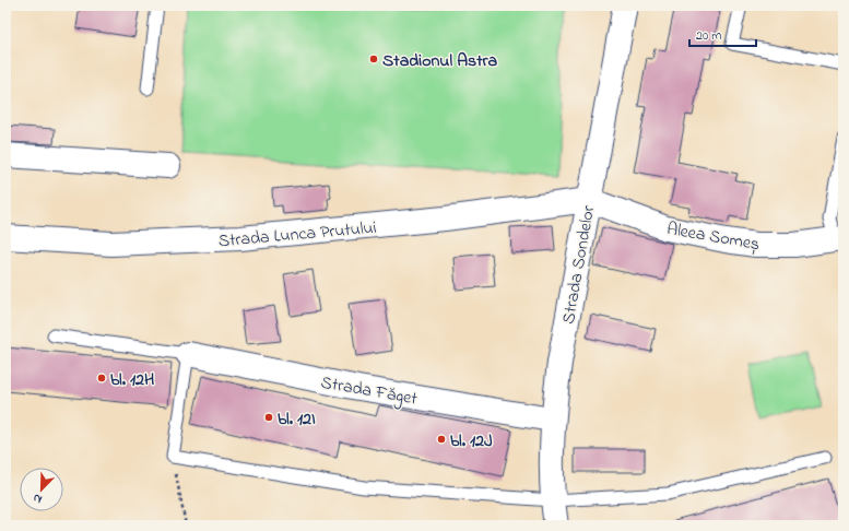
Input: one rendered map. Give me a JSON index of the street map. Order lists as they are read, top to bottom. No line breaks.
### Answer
{"streets":{"street":["Strada Lunca Prutului","Aleea Someș","Strada Sondelor","Strada Făget"]},"crossings":[["Strada Lunca Prutului","Aleea Someș"],["Strada Lunca Prutului","Strada Sondelor"],["Aleea Someș","Strada Sondelor"],["Strada Sondelor","Strada Făget"]],"places":["Stadionul Astra","bl. 12H","bl. 12I","bl. 12J"],"scale_bar":"20 m","north":"bottom left"}
